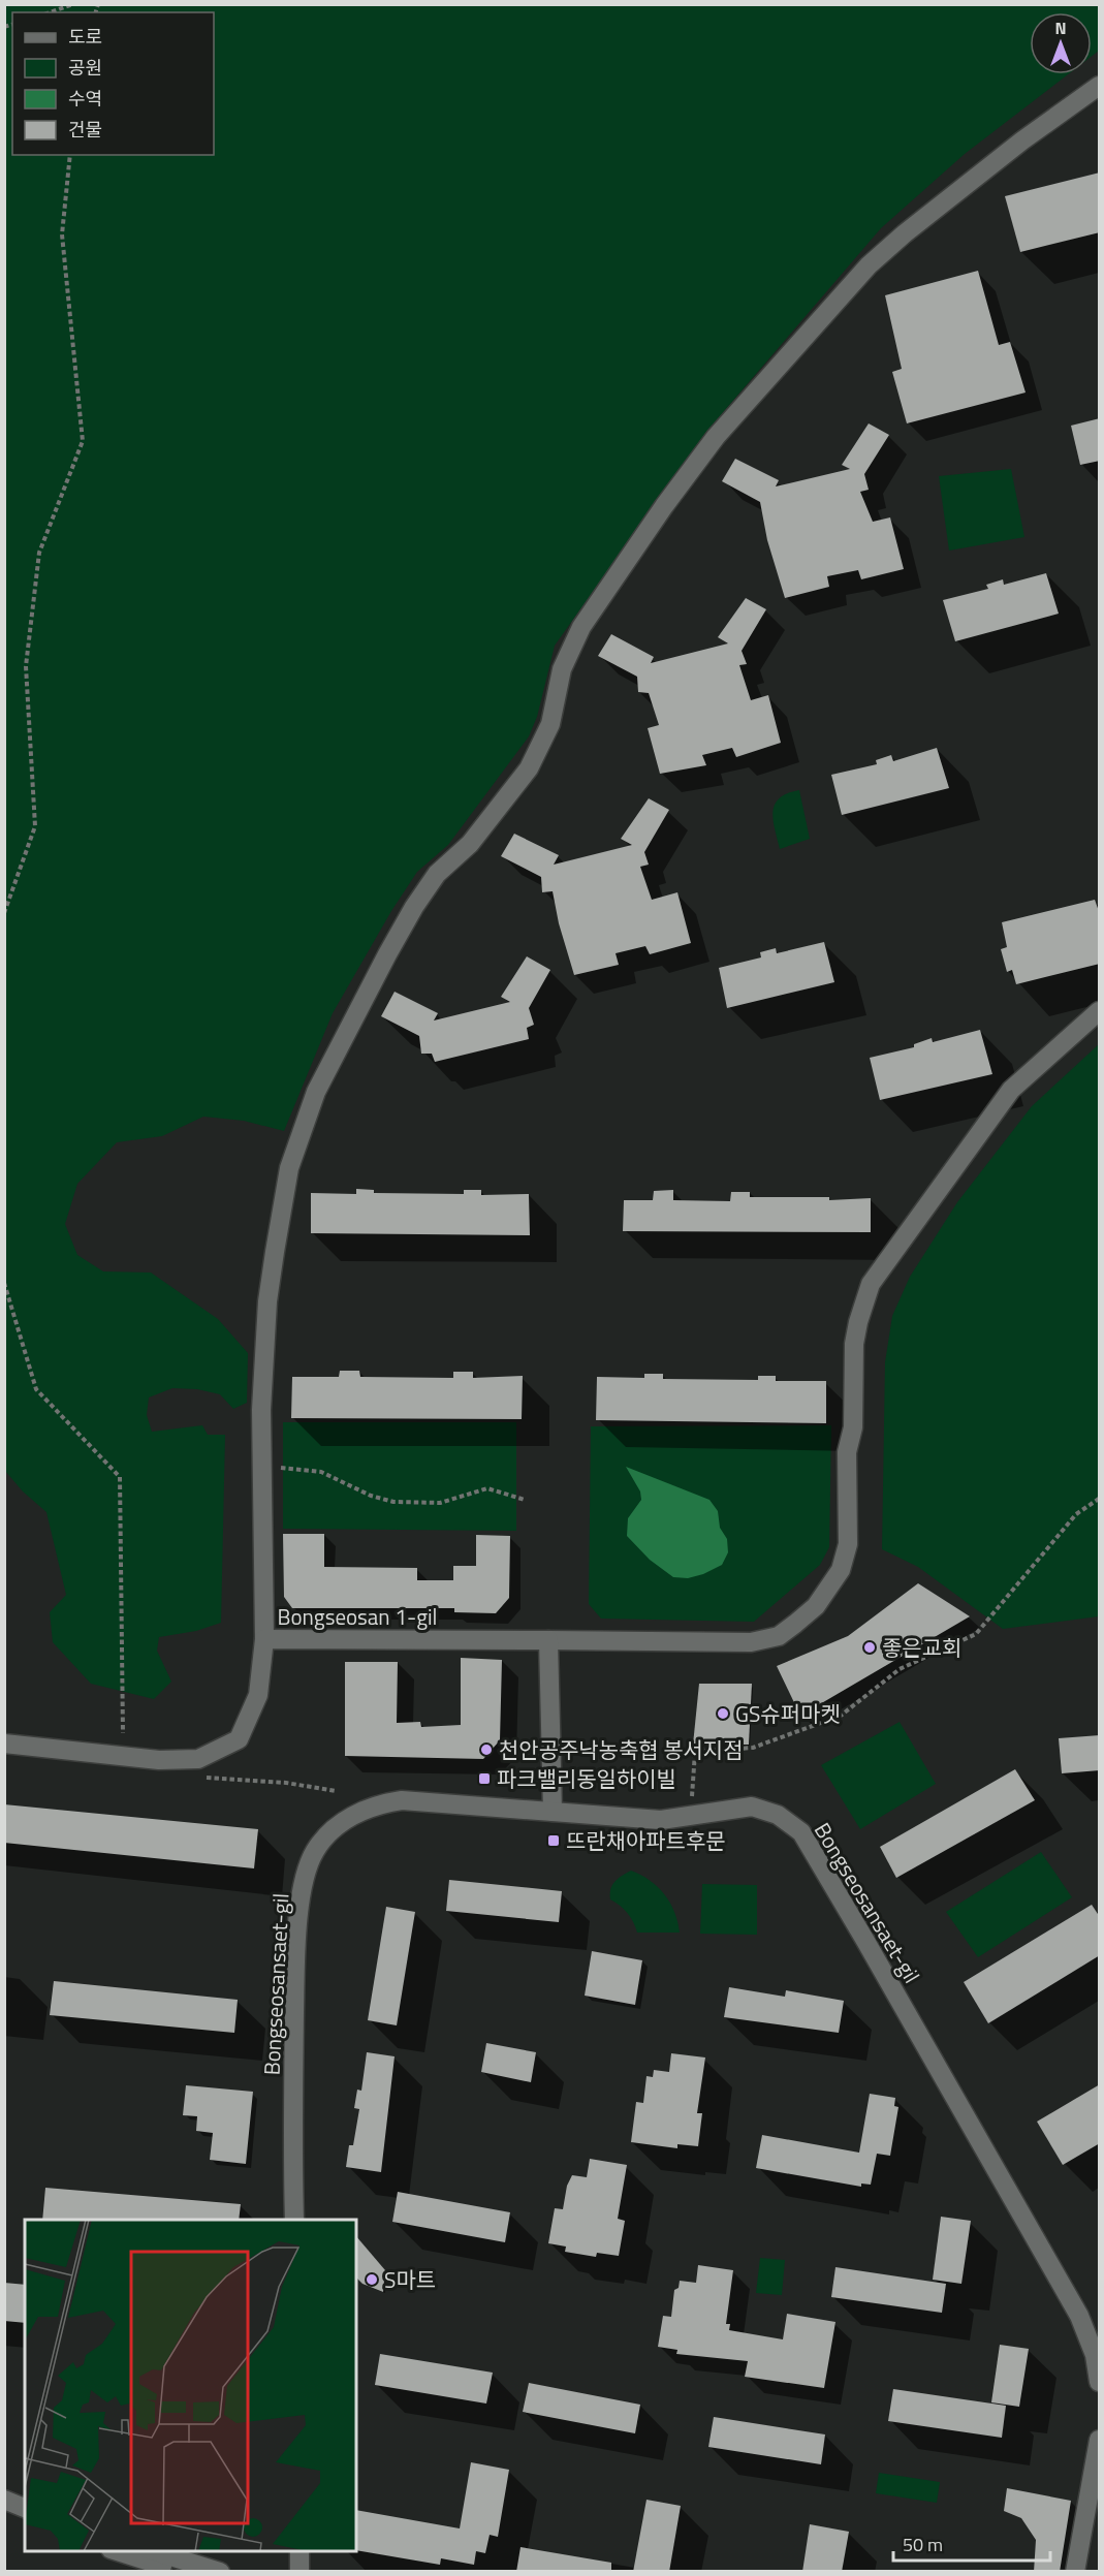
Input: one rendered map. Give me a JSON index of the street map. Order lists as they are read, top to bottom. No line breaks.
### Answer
{"streets":{"street":["Bongseosan 1-gil","Bongseosansaet-gil"]},"places":{"other":["좋은교회","GS슈퍼마켓","천안공주낙농축협 봉서지점","S마트"],"transit":["파크밸리동일하이빌","뜨란채아파트후문"]},"legend":["도로","공원","수역","건물"],"scale_bar":"50 m","north":"top"}
